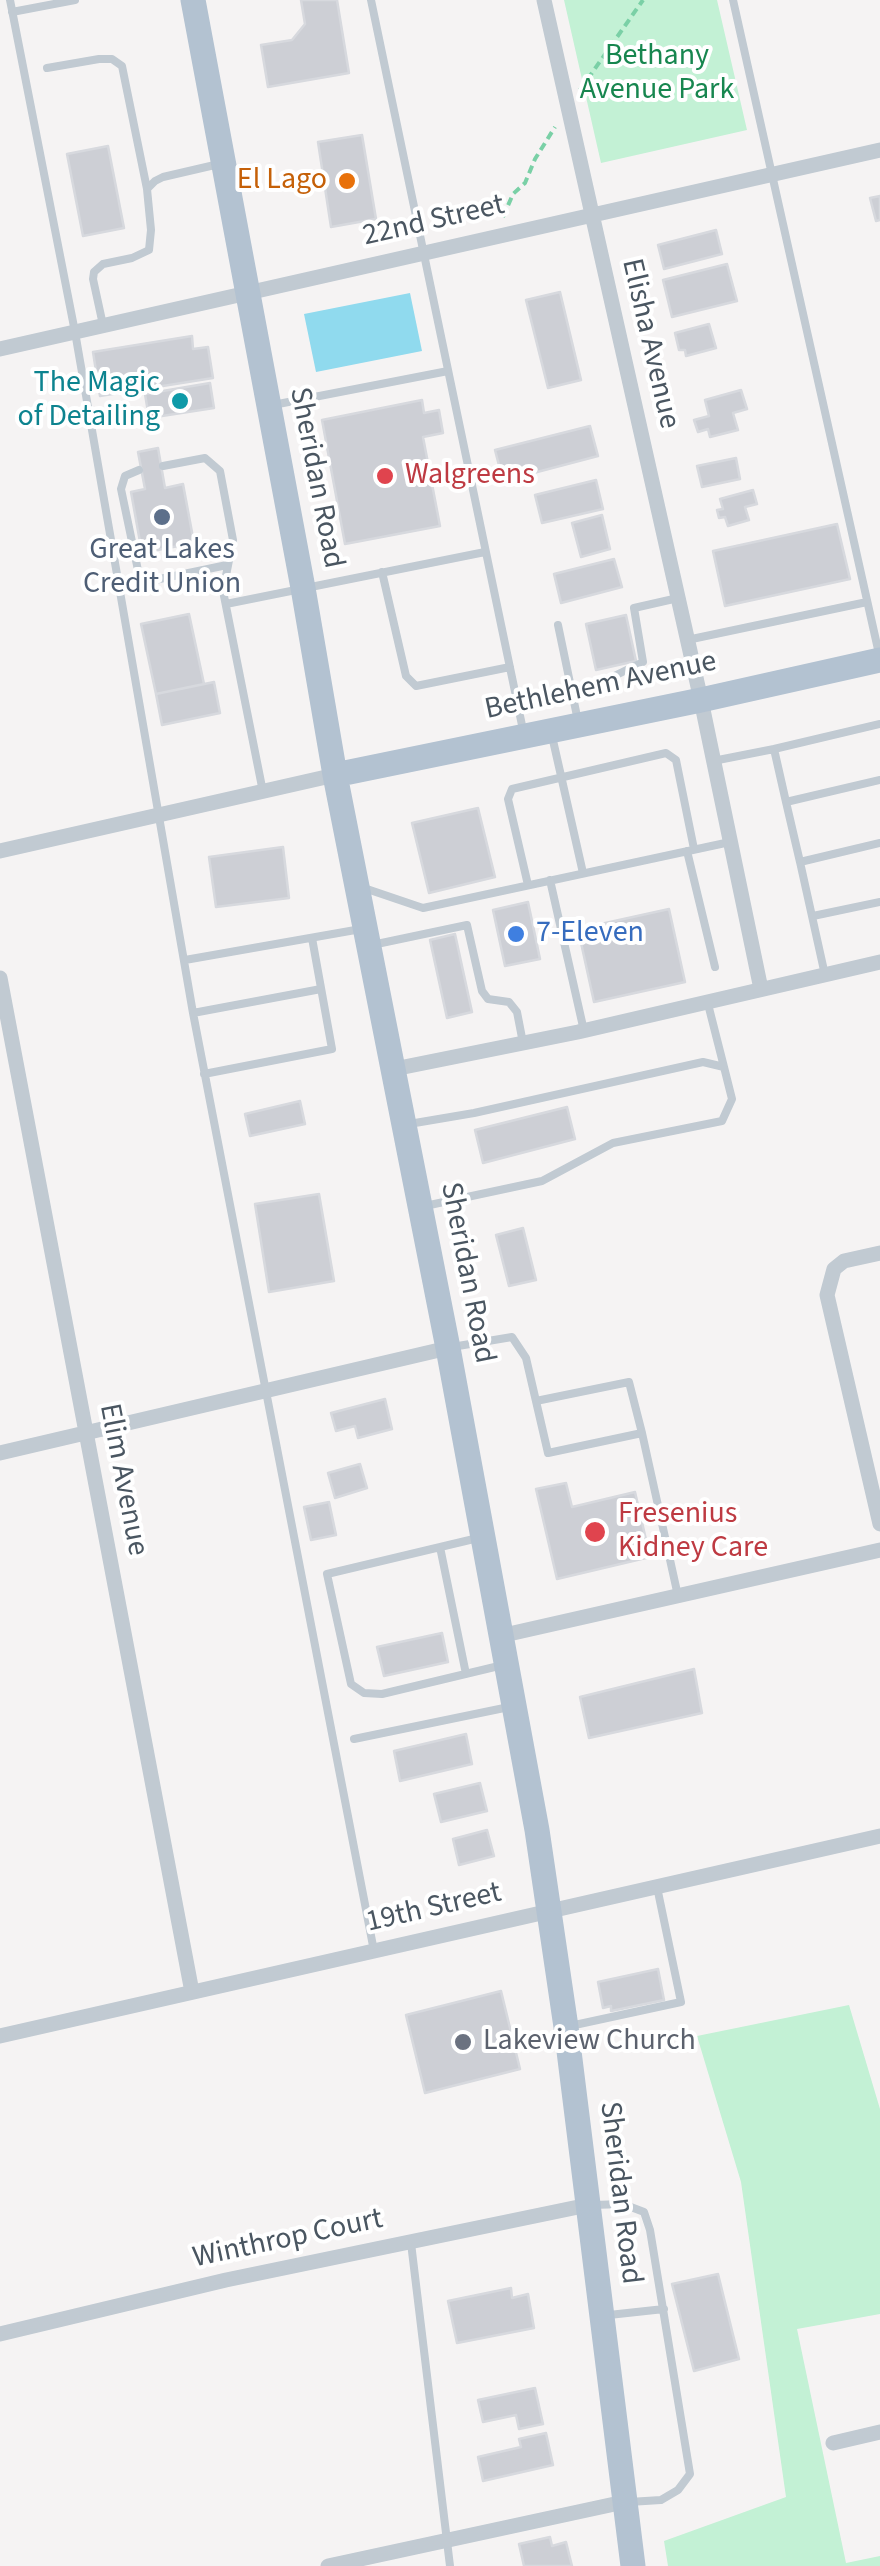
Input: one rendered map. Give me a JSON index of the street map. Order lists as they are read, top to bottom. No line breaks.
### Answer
{"streets":{"main road":["Sheridan Road","Bethlehem Avenue"],"street":["22nd Street","Elisha Avenue","Elim Avenue","19th Street","Winthrop Court"]},"crossings":[["22nd Street","Elisha Avenue"],["22nd Street","Sheridan Road"],["Elisha Avenue","Bethlehem Avenue"],["Sheridan Road","Bethlehem Avenue"],["Sheridan Road","19th Street"],["Sheridan Road","Winthrop Court"],["Elim Avenue","19th Street"]],"parks":["Bethany Avenue Park"],"places":["El Lago","The Magic of Detailing","Walgreens","Great Lakes Credit Union","7-Eleven","Fresenius Kidney Care","Lakeview Church"]}
